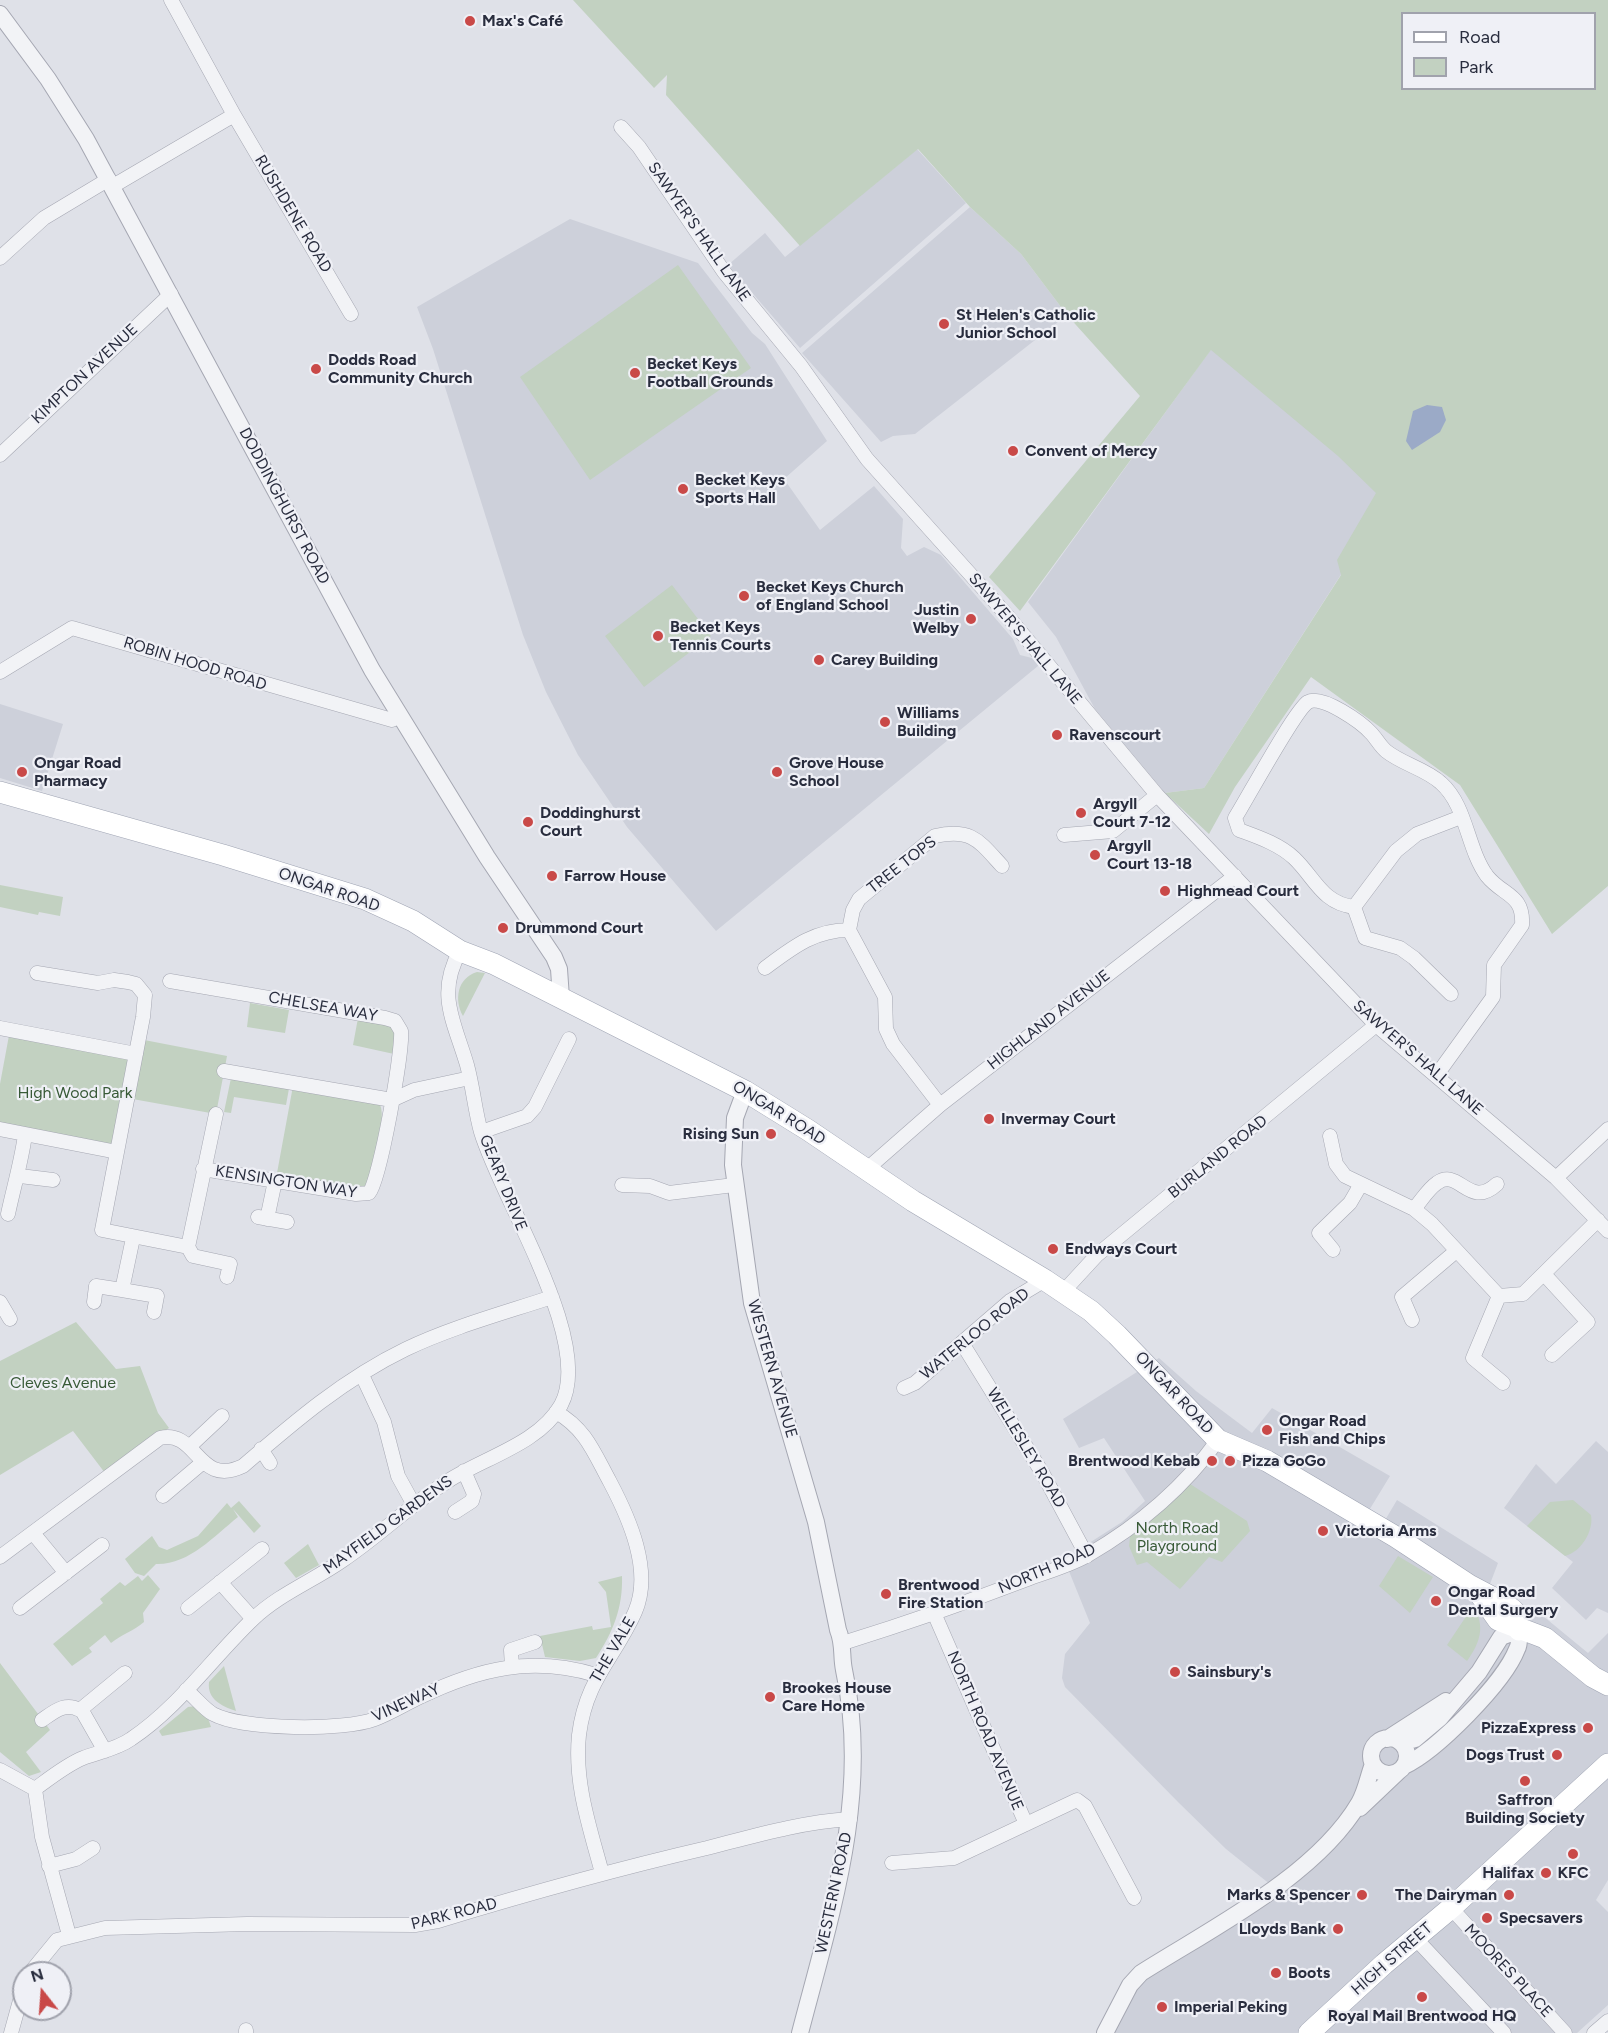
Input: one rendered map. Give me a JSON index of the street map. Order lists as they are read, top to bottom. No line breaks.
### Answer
{"streets":{"main road":["ONGAR ROAD","HIGH STREET"],"street":["RUSHDENE ROAD","SAWYER'S HALL LANE","KIMPTON AVENUE","DODDINGHURST ROAD","ROBIN HOOD ROAD","TREE TOPS","CHELSEA WAY","HIGHLAND AVENUE","BURLAND ROAD","KENSINGTON WAY","GEARY DRIVE","WATERLOO ROAD","WESTERN AVENUE","WELLESLEY ROAD","MAYFIELD GARDENS","NORTH ROAD","THE VALE","VINEWAY","NORTH ROAD AVENUE","WESTERN ROAD","PARK ROAD","MOORES PLACE"]},"crossings":[["SAWYER'S HALL LANE","HIGHLAND AVENUE"],["SAWYER'S HALL LANE","BURLAND ROAD"],["KIMPTON AVENUE","DODDINGHURST ROAD"],["DODDINGHURST ROAD","ROBIN HOOD ROAD"],["DODDINGHURST ROAD","ONGAR ROAD"],["ONGAR ROAD","HIGHLAND AVENUE"],["ONGAR ROAD","BURLAND ROAD"],["ONGAR ROAD","GEARY DRIVE"],["ONGAR ROAD","WATERLOO ROAD"],["ONGAR ROAD","WESTERN AVENUE"],["ONGAR ROAD","NORTH ROAD"],["CHELSEA WAY","KENSINGTON WAY"],["GEARY DRIVE","MAYFIELD GARDENS"],["GEARY DRIVE","THE VALE"],["WATERLOO ROAD","WELLESLEY ROAD"],["WESTERN AVENUE","NORTH ROAD"],["WESTERN AVENUE","WESTERN ROAD"],["WELLESLEY ROAD","NORTH ROAD"],["MAYFIELD GARDENS","THE VALE"],["MAYFIELD GARDENS","VINEWAY"],["NORTH ROAD","NORTH ROAD AVENUE"],["NORTH ROAD","WESTERN ROAD"],["THE VALE","VINEWAY"],["THE VALE","PARK ROAD"],["WESTERN ROAD","PARK ROAD"],["HIGH STREET","MOORES PLACE"]],"parks":["High Wood Park","Cleves Avenue","North Road Playground"],"places":["Max's Café","St Helen's Catholic Junior School","Dodds Road Community Church","Becket Keys Football Grounds","Convent of Mercy","Becket Keys Sports Hall","Becket Keys Church of England School","Justin Welby","Becket Keys Tennis Courts","Carey Building","Williams Building","Ravenscourt","Ongar Road Pharmacy","Grove House School","Argyll Court 7-12","Doddinghurst Court","Argyll Court 13-18","Farrow House","Highmead Court","Drummond Court","Invermay Court","Rising Sun","Endways Court","Ongar Road Fish and Chips","Brentwood Kebab","Pizza GoGo","Victoria Arms","Brentwood Fire Station","Ongar Road Dental Surgery","Sainsbury's","Brookes House Care Home","PizzaExpress","Dogs Trust","Saffron Building Society","KFC","Halifax","Marks & Spencer","The Dairyman","Specsavers","Lloyds Bank","Boots","Royal Mail Brentwood HQ","Imperial Peking"],"legend":["Road","Park"],"north":"top"}
